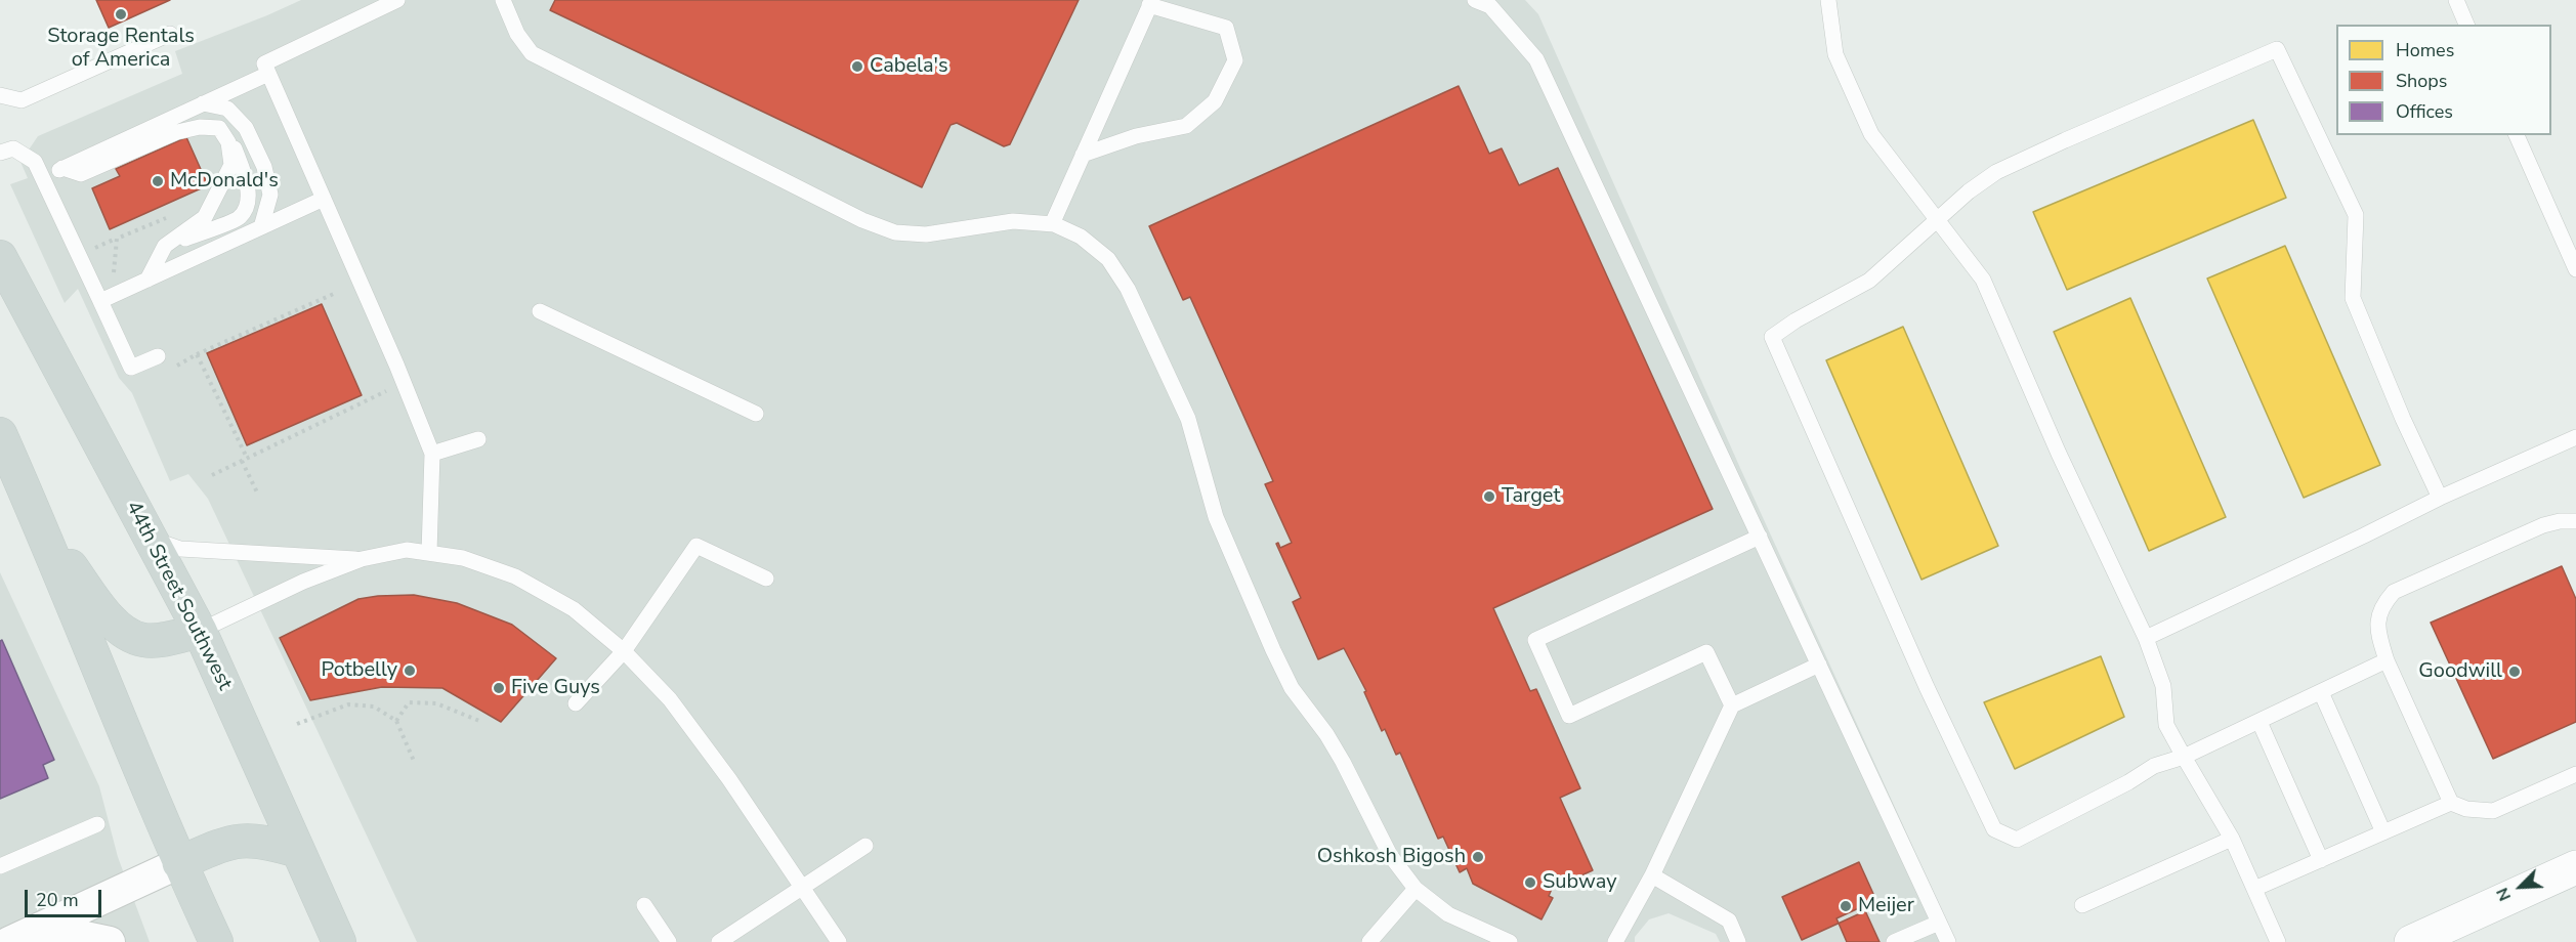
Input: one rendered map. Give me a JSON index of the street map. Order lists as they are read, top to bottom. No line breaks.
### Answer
{"streets":{"main road":["44th Street Southwest"]},"places":["Storage Rentals of America","Cabela's","McDonald's","Target","Potbelly","Goodwill","Five Guys","Oshkosh Bigosh","Subway","Meijer"],"legend":["Homes","Shops","Offices"],"scale_bar":"20 m","north":"bottom left"}
